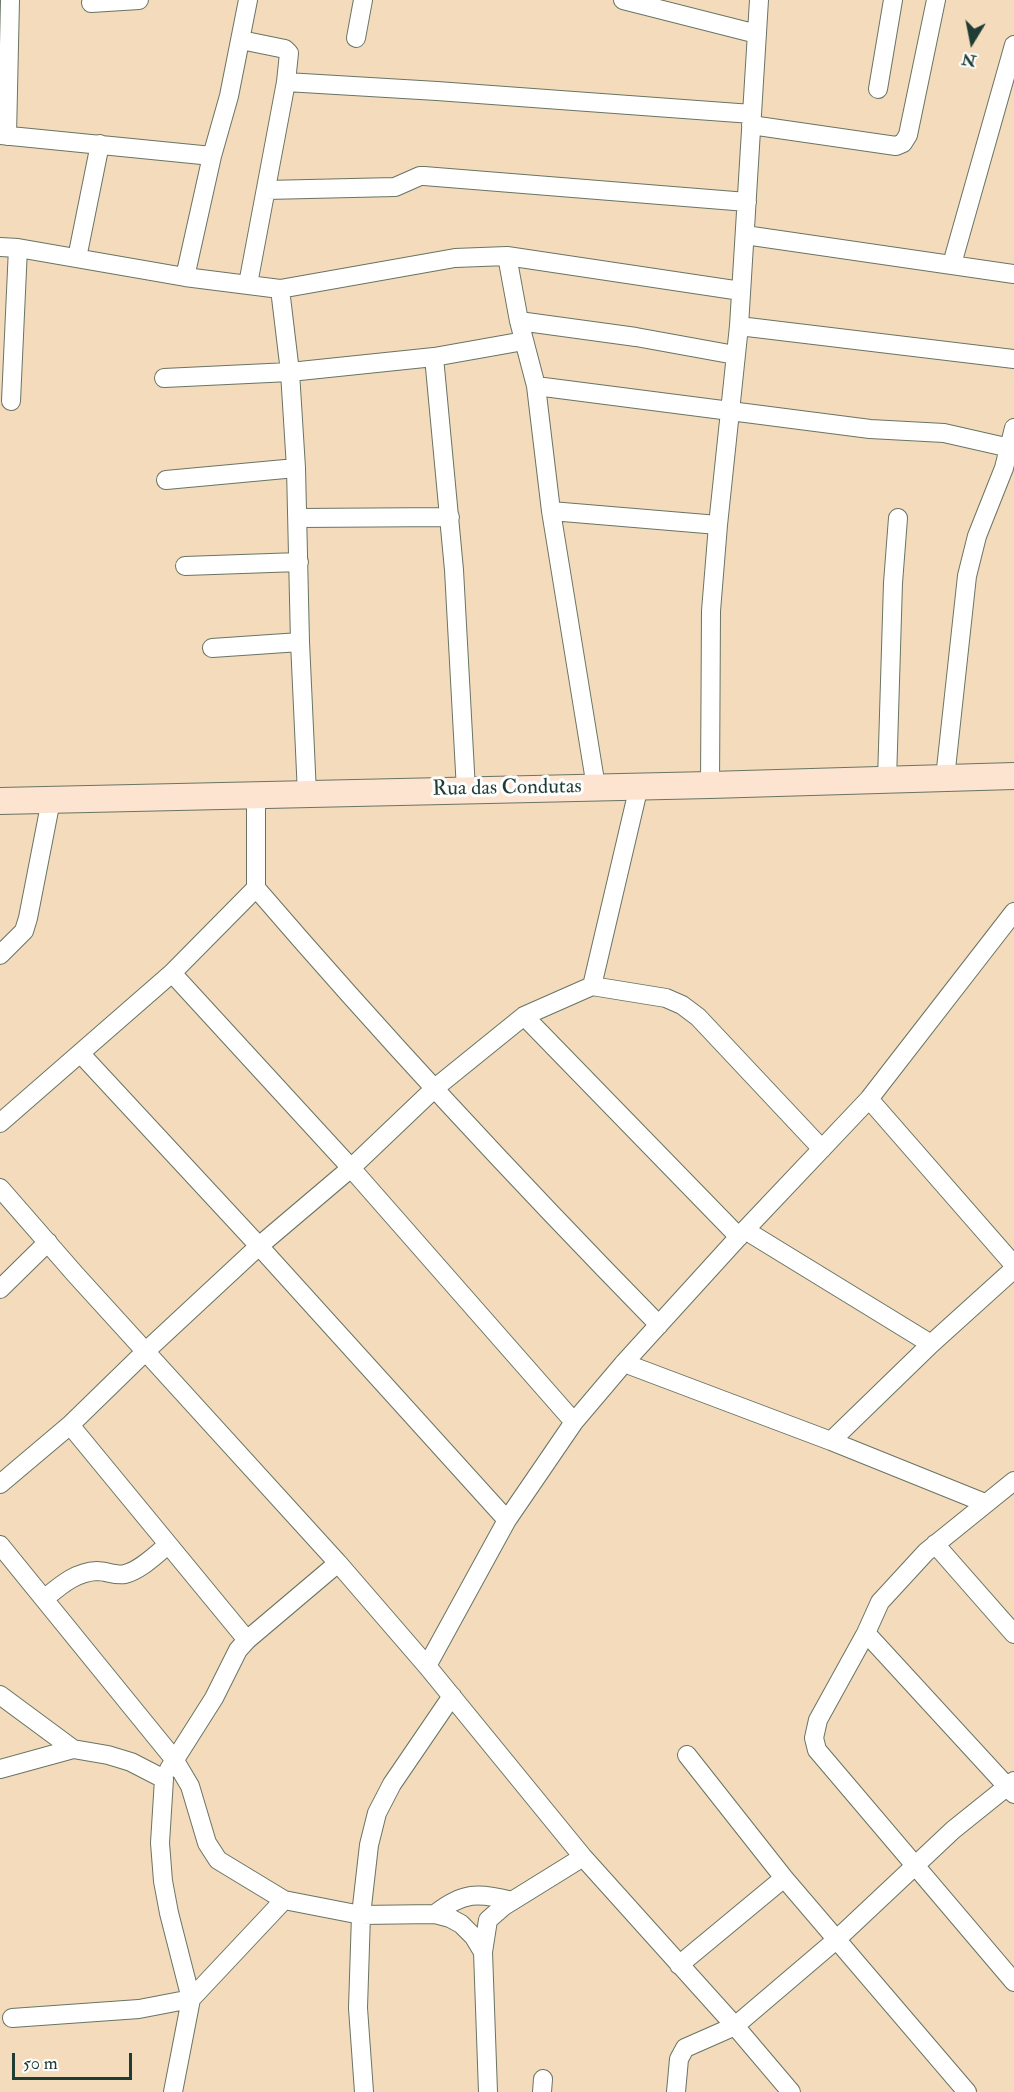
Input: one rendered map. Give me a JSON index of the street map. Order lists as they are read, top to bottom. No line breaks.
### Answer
{"streets":{"street":["Rua das Condutas"]},"scale_bar":"50 m","north":"bottom"}
